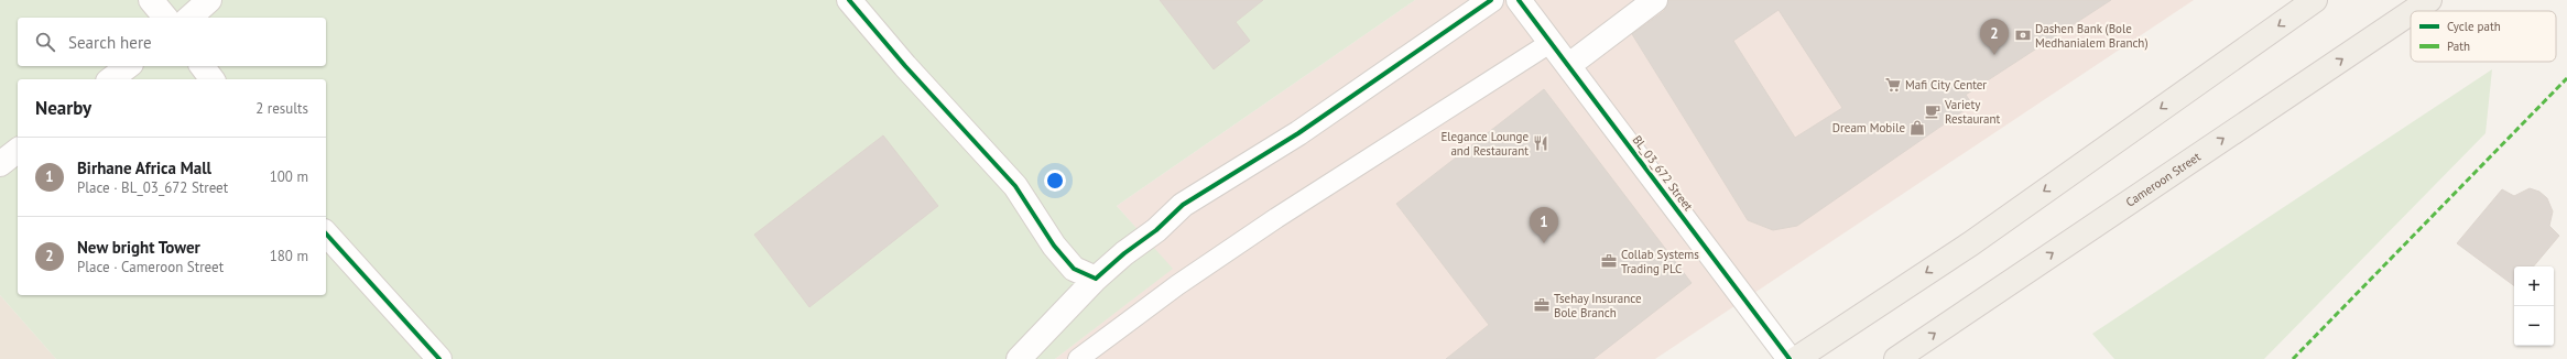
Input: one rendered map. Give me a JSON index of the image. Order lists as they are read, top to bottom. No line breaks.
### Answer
{"streets":{"main road":["Cameroon Street"],"street":["BL_03_672 Street"]},"places":{"bank":["Dashen Bank (Bole Medhanialem Branch)"],"supermarket":["Mafi City Center"],"cafe":["Variety Restaurant"],"shop":["Dream Mobile"],"restaurant":["Elegance Lounge and Restaurant"],"office":["Collab Systems Trading PLC","Tsehay Insurance Bole Branch"]},"legend":["Cycle path","Path"],"page":{"search":"Search here","pins":["2","1"],"heading":["Nearby","2 results"],"list":[{"mark":"1","name":"Birhane Africa Mall","note":"Place · BL_03_672 Street","value":"100 m"},{"mark":"2","name":"New bright Tower","note":"Place · Cameroon Street","value":"180 m"}],"map_buttons":["+","−"]}}
